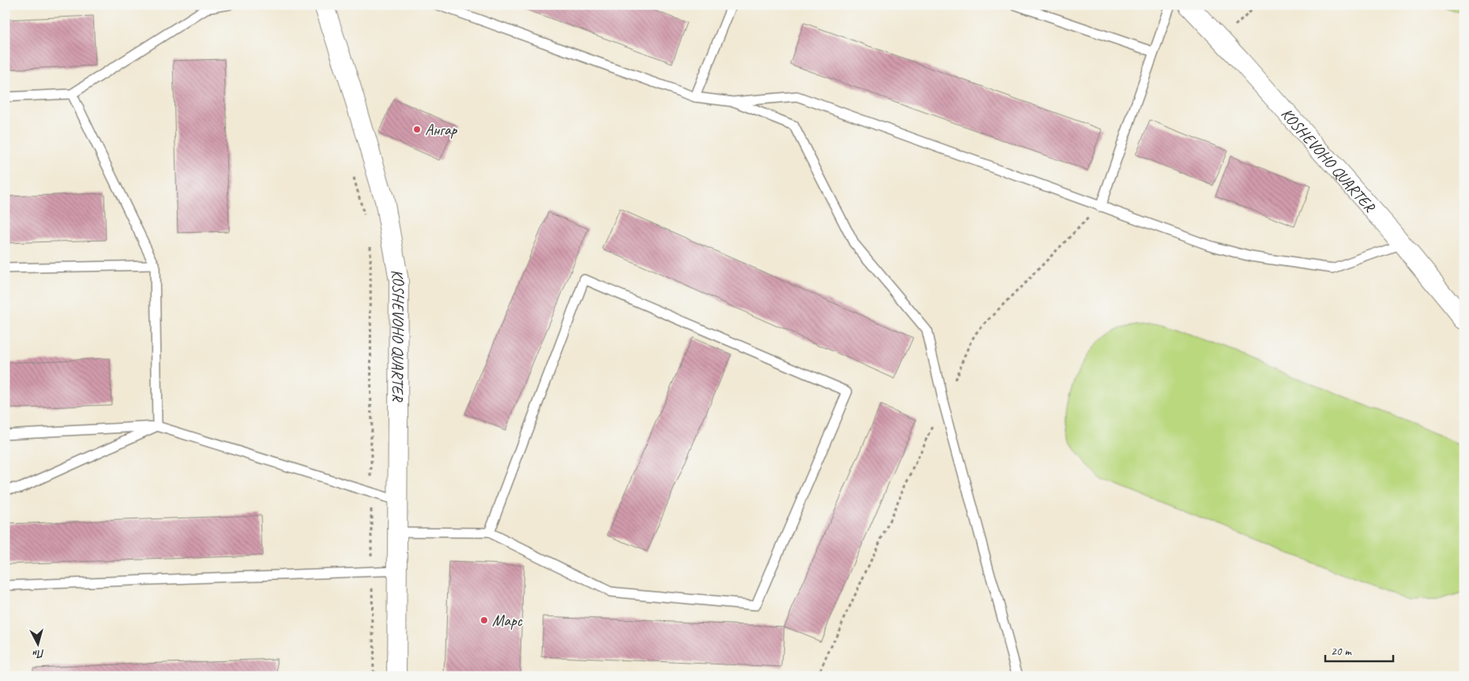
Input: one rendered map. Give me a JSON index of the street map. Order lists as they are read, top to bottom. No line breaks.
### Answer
{"streets":{"street":["KOSHEVOHO QUARTER"]},"places":["Ангар","Марс"],"scale_bar":"20 m","north":"bottom"}
